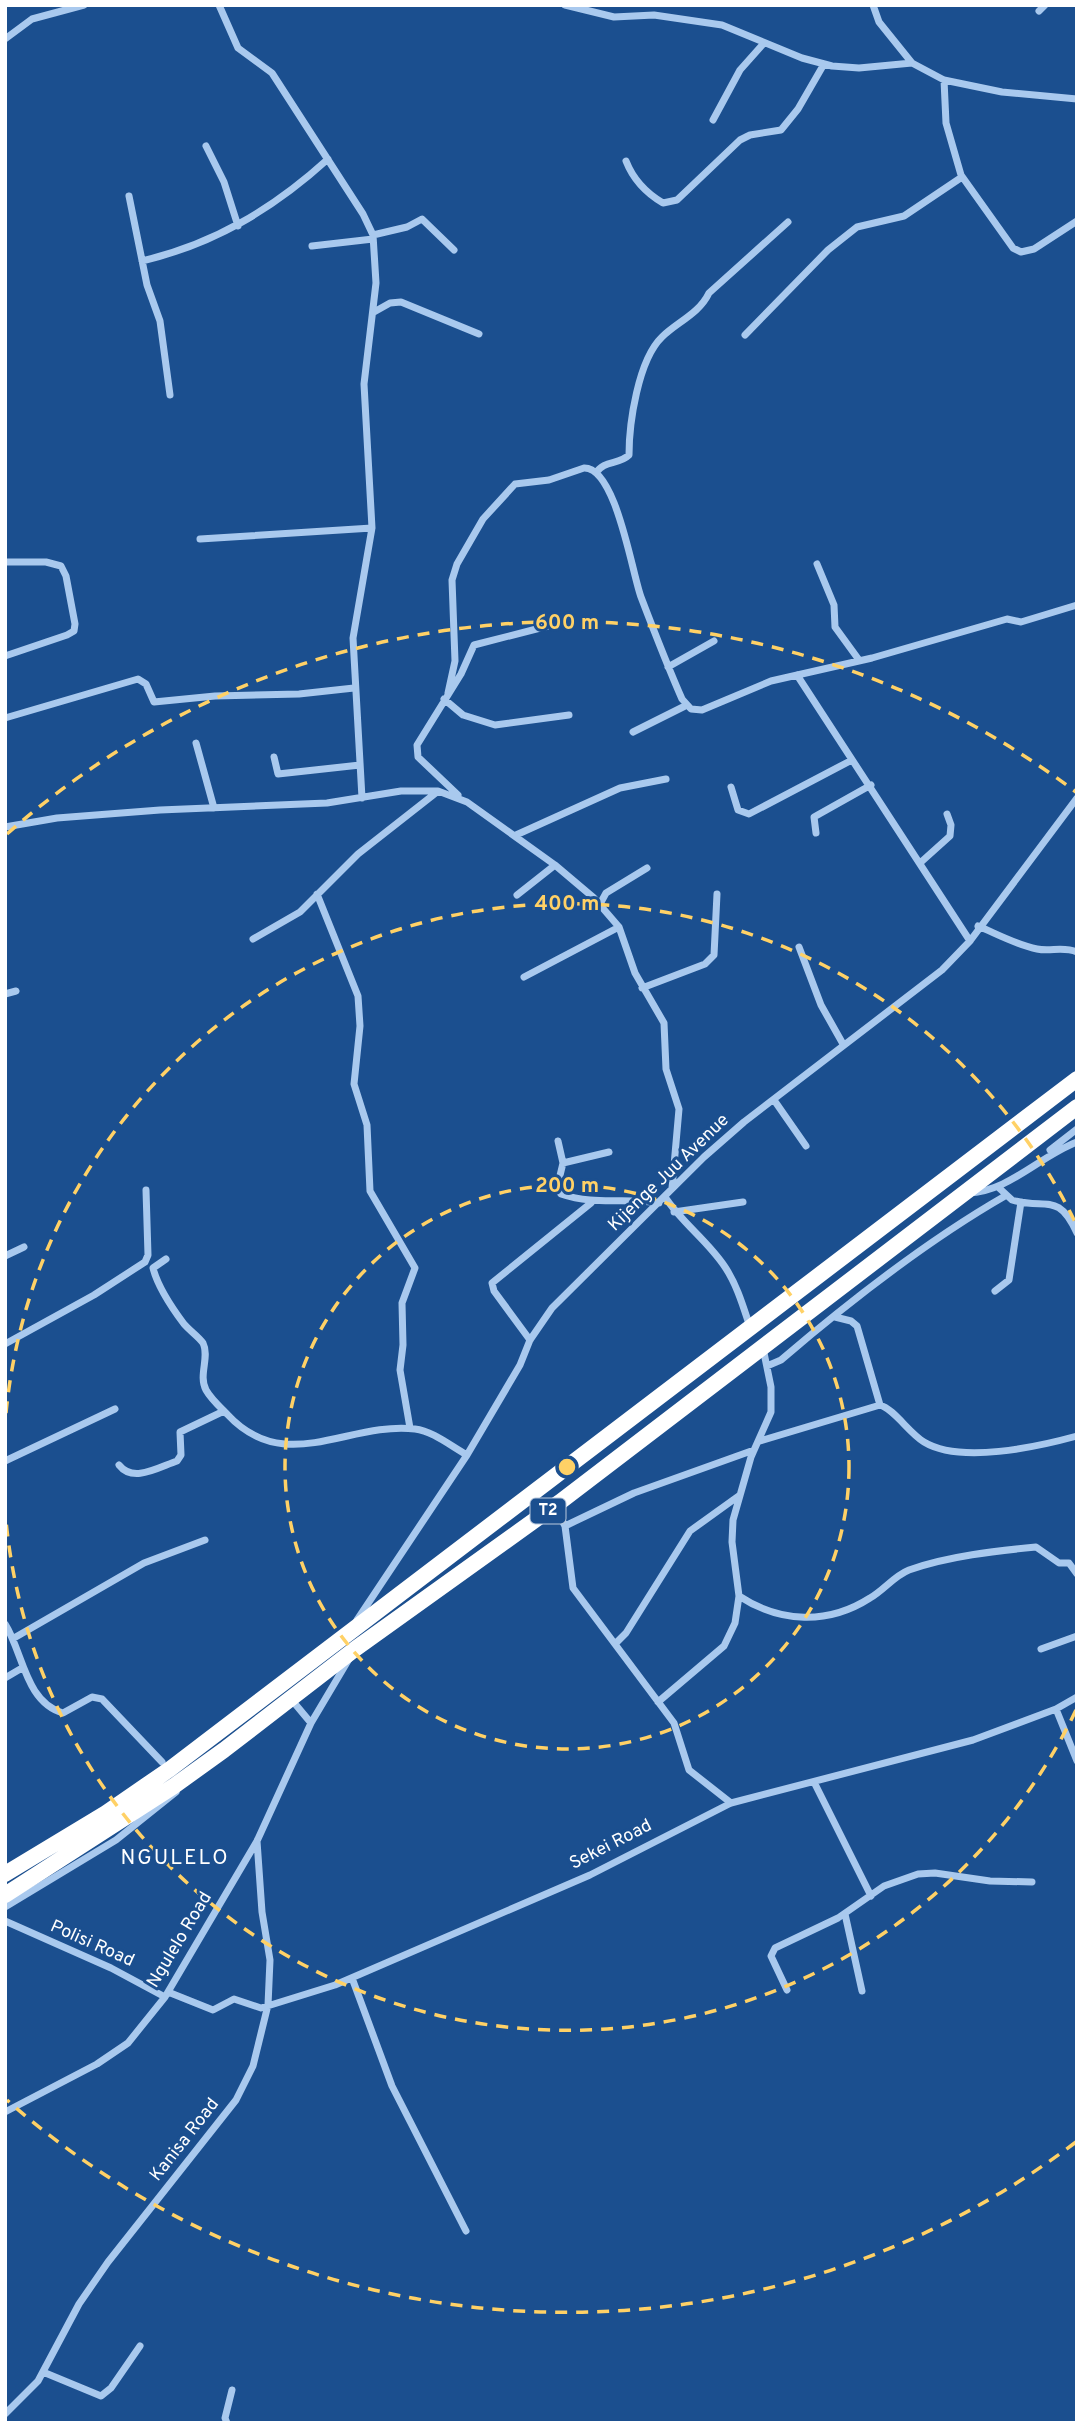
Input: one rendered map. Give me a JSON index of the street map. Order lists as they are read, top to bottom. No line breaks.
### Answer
{"streets":{"highway":["T2"],"street":["Kijenge Juu Avenue","Sekei Road","Ngulelo Road","Polisi Road","Kanisa Road"]},"crossings":[["Kijenge Juu Avenue","T2"],["T2","Ngulelo Road"],["Sekei Road","Ngulelo Road"],["Sekei Road","Polisi Road"],["Sekei Road","Kanisa Road"],["Ngulelo Road","Polisi Road"],["Ngulelo Road","Kanisa Road"]],"districts":["NGULELO"],"rings":["600 m","400 m","200 m"]}
